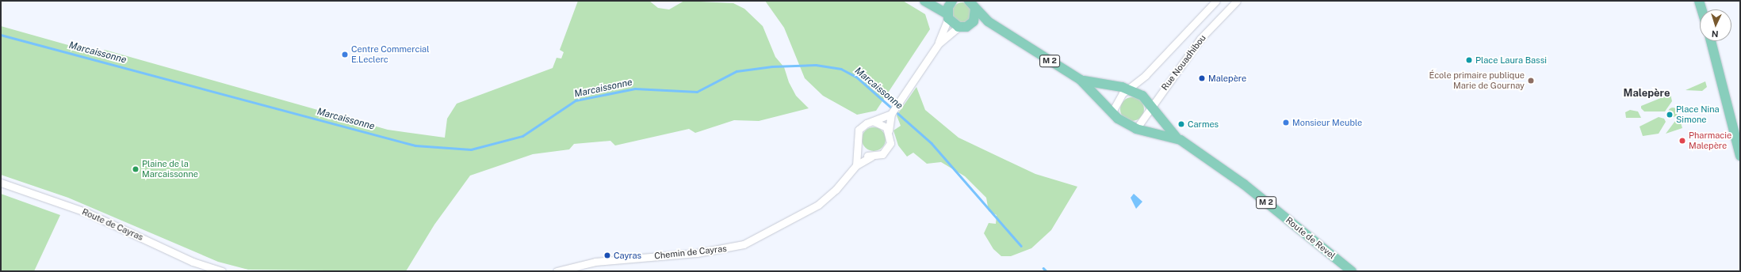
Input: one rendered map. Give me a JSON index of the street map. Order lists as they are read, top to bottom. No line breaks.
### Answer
{"streets":{"main road":["M 2","Route de Revel"],"street":["Rue Nouadhibou","Route de Cayras","Chemin de Cayras"]},"crossings":[["Rue Nouadhibou","Route de Revel"],["Route de Revel","Chemin de Cayras"]],"districts":["Malepère"],"water":["Marcaissonne"],"places":["Centre Commercial E.Leclerc","Place Laura Bassi","Malepère","École primaire publique Marie de Gournay","Place Nina Simone","Monsieur Meuble","Carmes","Pharmacie Malepère","Plaine de la Marcaissonne","Cayras"],"north":"bottom"}
